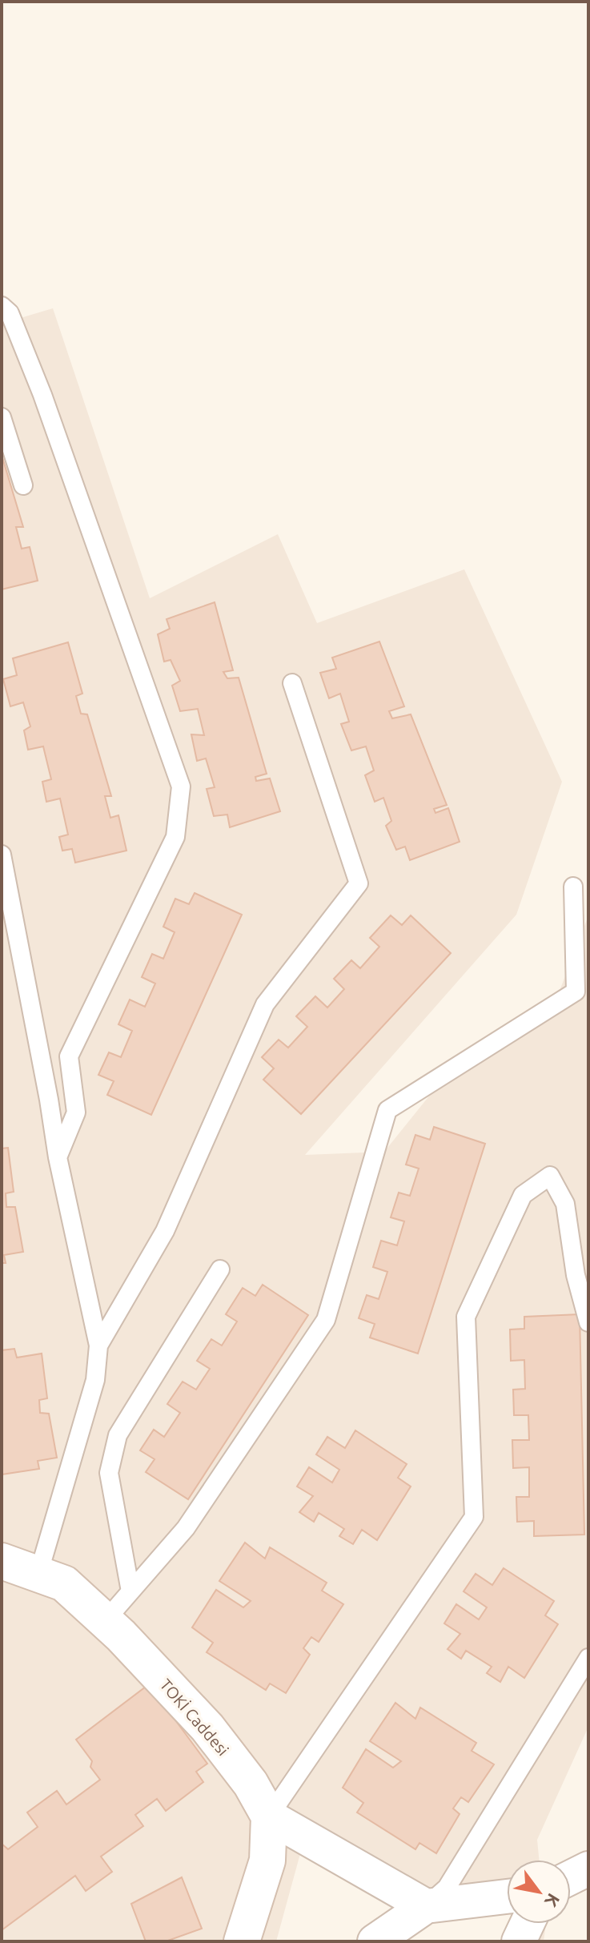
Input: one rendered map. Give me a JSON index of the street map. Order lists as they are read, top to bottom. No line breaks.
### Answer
{"streets":{"street":["TOKİ Caddesi"]},"north":"bottom right"}
